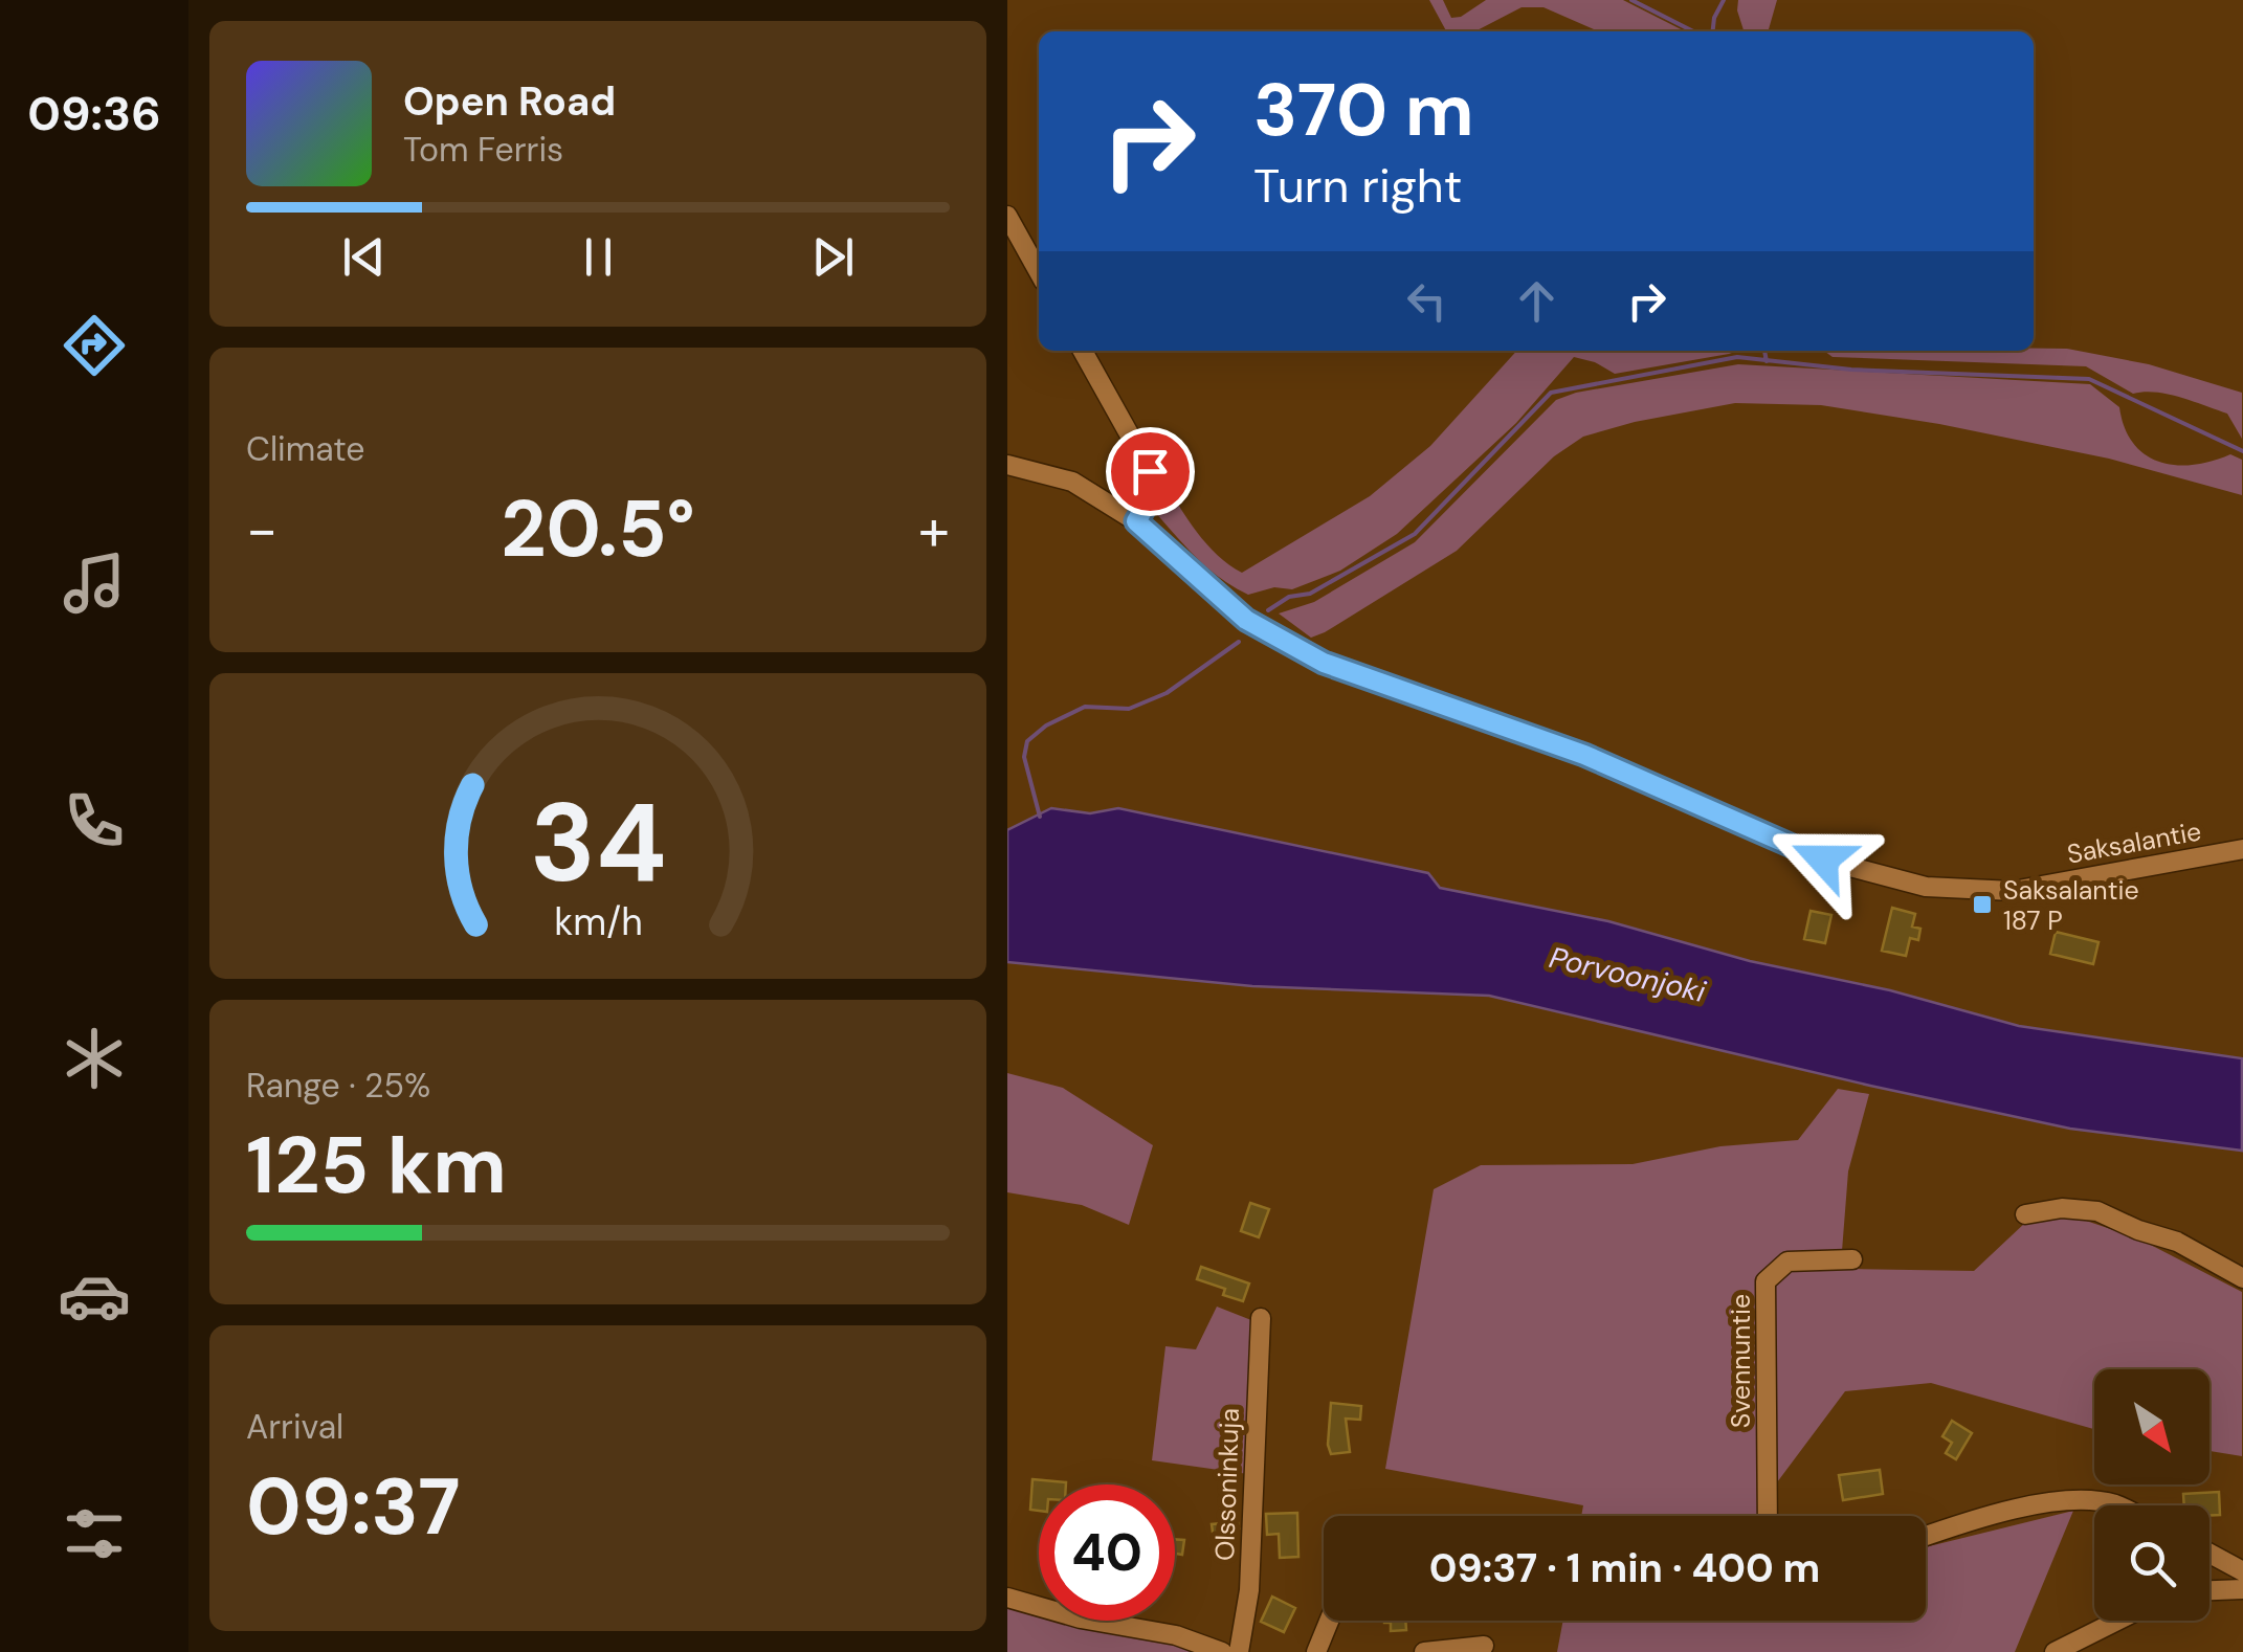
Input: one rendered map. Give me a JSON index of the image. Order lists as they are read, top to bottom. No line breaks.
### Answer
{"streets":{"street":["Saksalantie","Svennuntie","Olssoninkuja"]},"water":["Porvoonjoki"],"places":{"transit":["Saksalantie 187 P"]},"north":"bottom right","page":{"tabs":"09:36","turn":["370 m","Turn right"],"song":["Open Road","Tom Ferris"],"tile":["Climate",["Range · 25%","125 km"],["Arrival","09:37"]],"heat":["−","20.5°","+"],"limit":"40","trip":"09:37 · 1 min · 400 m","gauge":["34","km/h"]}}
